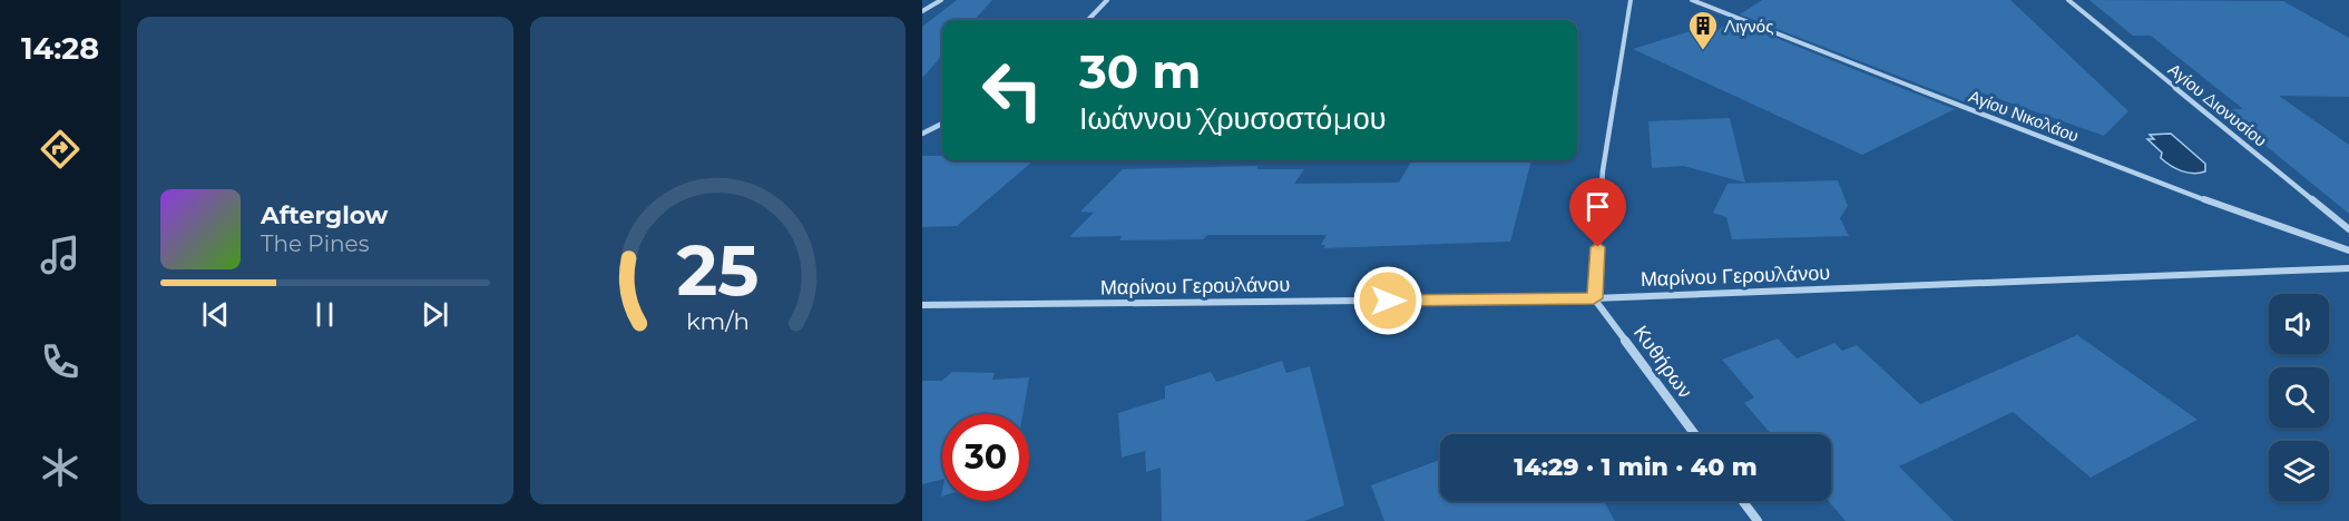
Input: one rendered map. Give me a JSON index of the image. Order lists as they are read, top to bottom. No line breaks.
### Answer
{"streets":{"street":["Αγίου Διονυσίου","Αγίου Νικολάου","Μαρίνου Γερουλάνου","Κυθήρων"]},"crossings":[["Μαρίνου Γερουλάνου","Κυθήρων"]],"places":{"building":["Λιγνός"]},"page":{"tabs":"14:28","turn":["30 m","Ιωάννου Χρυσοστόμου"],"song":["Afterglow","The Pines"],"limit":"30","trip":"14:29 · 1 min · 40 m","gauge":["25","km/h"]}}
